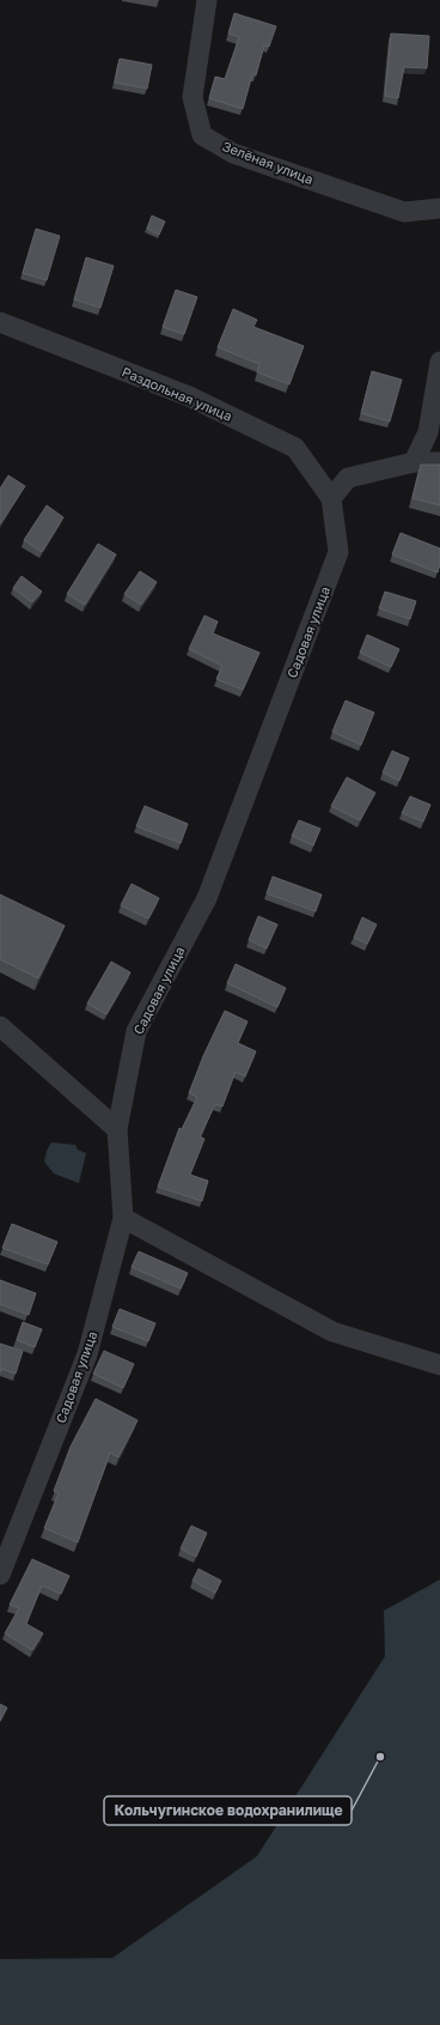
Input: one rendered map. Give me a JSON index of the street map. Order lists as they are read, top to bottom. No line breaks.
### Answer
{"streets":{"street":["Зелёная улица","Раздольная улица","Садовая улица"]},"crossings":[["Раздольная улица","Садовая улица"]],"places":["Кольчугинское водохранилище"]}
